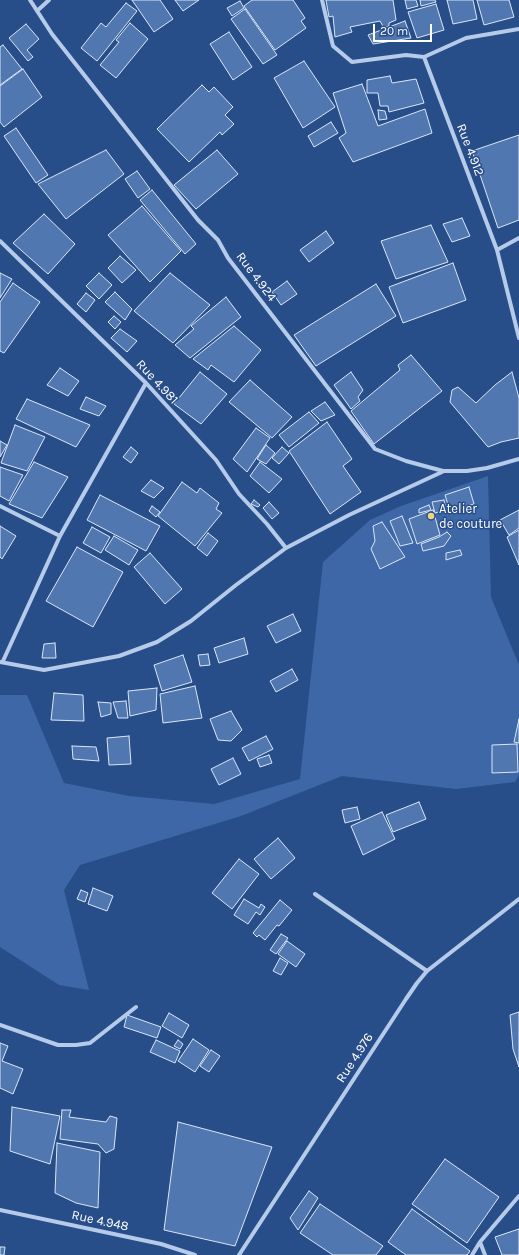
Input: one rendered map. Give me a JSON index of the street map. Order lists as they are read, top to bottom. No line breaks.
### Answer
{"streets":{"street":["Rue 4.912","Rue 4.924","Rue 4.981","Rue 4.976","Rue 4.948"]},"places":["Atelier de couture"],"scale_bar":"20 m"}
